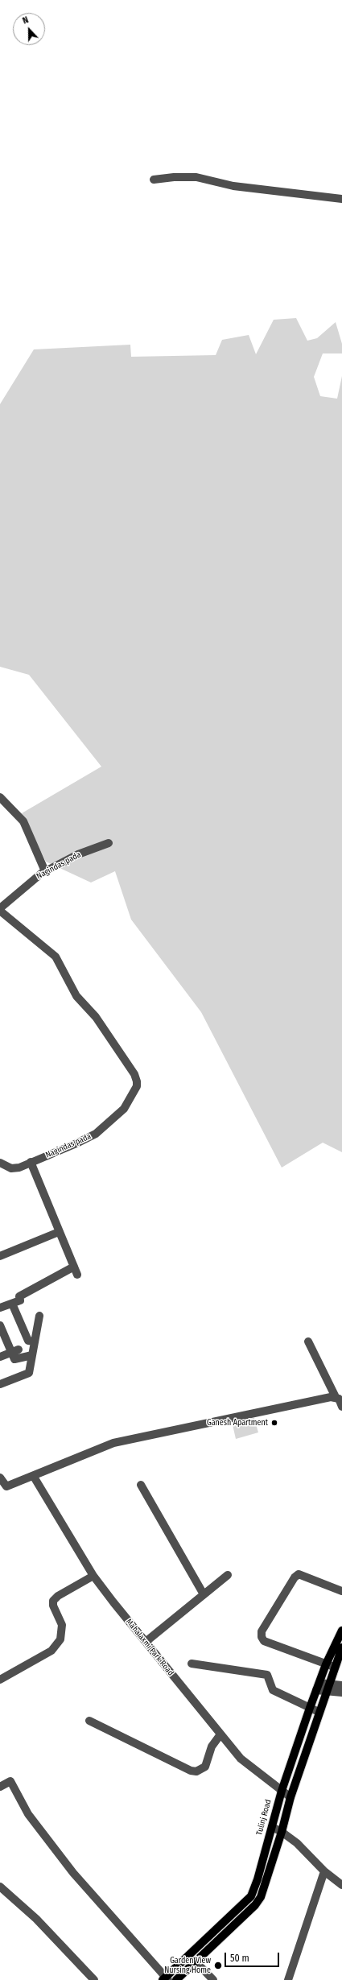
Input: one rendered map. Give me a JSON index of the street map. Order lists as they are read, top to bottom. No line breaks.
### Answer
{"streets":{"main road":["Tulinj Road"],"street":["Nagindas pada","Mahalaxmi Park Road"]},"crossings":[["Mahalaxmi Park Road","Tulinj Road"]],"places":["Ganesh Apartment","Garden View Nursing Home"],"scale_bar":"50 m","north":"top"}
